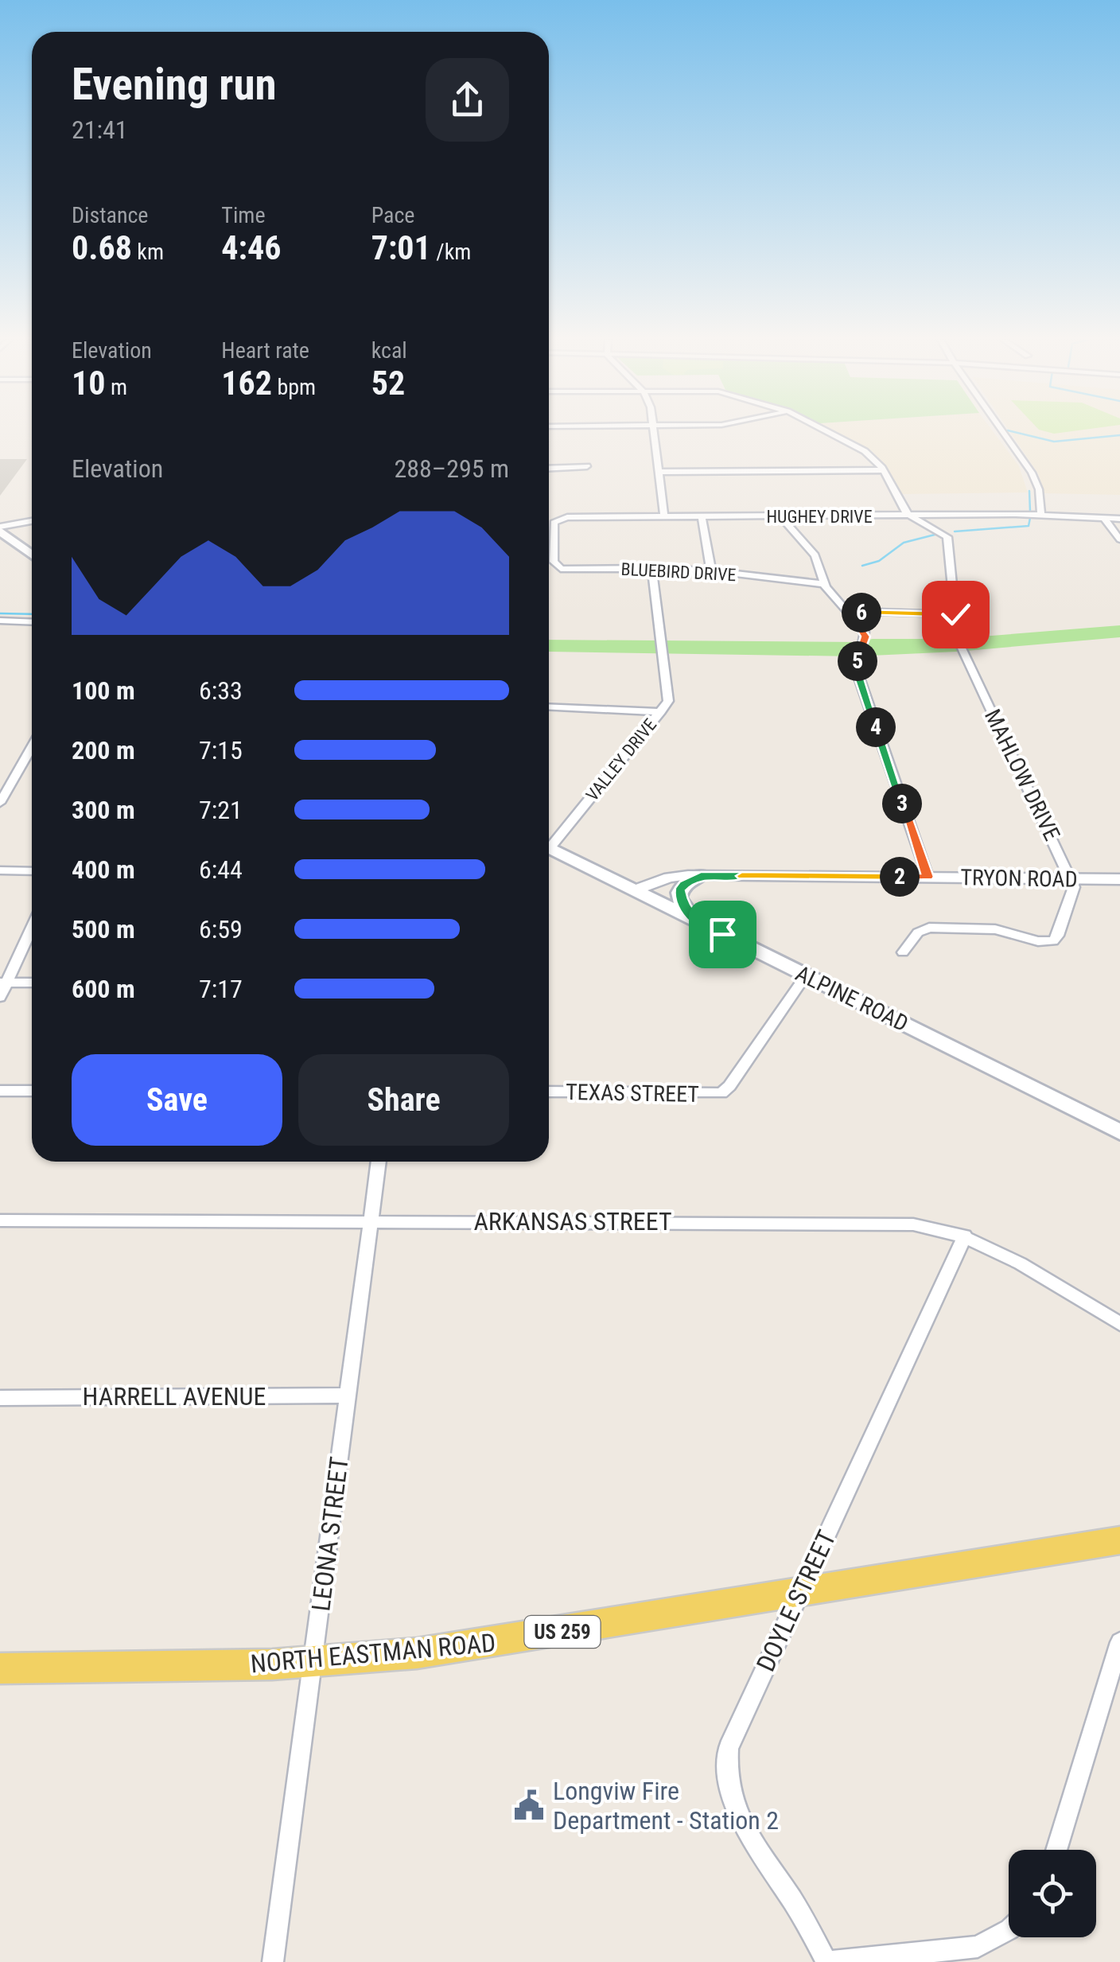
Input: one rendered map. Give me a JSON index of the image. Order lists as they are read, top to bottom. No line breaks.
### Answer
{"streets":{"main road":["ALPINE ROAD","US 259","NORTH EASTMAN ROAD"],"street":["HUGHEY DRIVE","BLUEBIRD DRIVE","VALLEY DRIVE","MAHLOW DRIVE","TRYON ROAD","TEXAS STREET","ARKANSAS STREET","HARRELL AVENUE","LEONA STREET","DOYLE STREET"]},"crossings":[["HUGHEY DRIVE","BLUEBIRD DRIVE"],["HUGHEY DRIVE","MAHLOW DRIVE"],["BLUEBIRD DRIVE","VALLEY DRIVE"],["MAHLOW DRIVE","TRYON ROAD"],["TRYON ROAD","ALPINE ROAD"],["ALPINE ROAD","TEXAS STREET"],["ARKANSAS STREET","LEONA STREET"],["ARKANSAS STREET","DOYLE STREET"],["HARRELL AVENUE","LEONA STREET"],["LEONA STREET","NORTH EASTMAN ROAD"],["DOYLE STREET","NORTH EASTMAN ROAD"]],"places":{"public building":["Longviw Fire Department - Station 2"]},"page":{"heading":["Evening run","21:41"],"stats":[["Distance","0.68 km"],["Time","4:46"],["Pace","7:01 /km"],["Elevation","10 m"],["Heart rate","162 bpm"],["kcal","52"]],"chart":["Elevation","288–295 m"],"pins":["6","5","4","3","2"],"list":[{"name":"100 m","note":"6:33"},{"name":"200 m","note":"7:15"},{"name":"300 m","note":"7:21"},{"name":"400 m","note":"6:44"},{"name":"500 m","note":"6:59"},{"name":"600 m","note":"7:17"}],"buttons":["Save","Share"]}}
